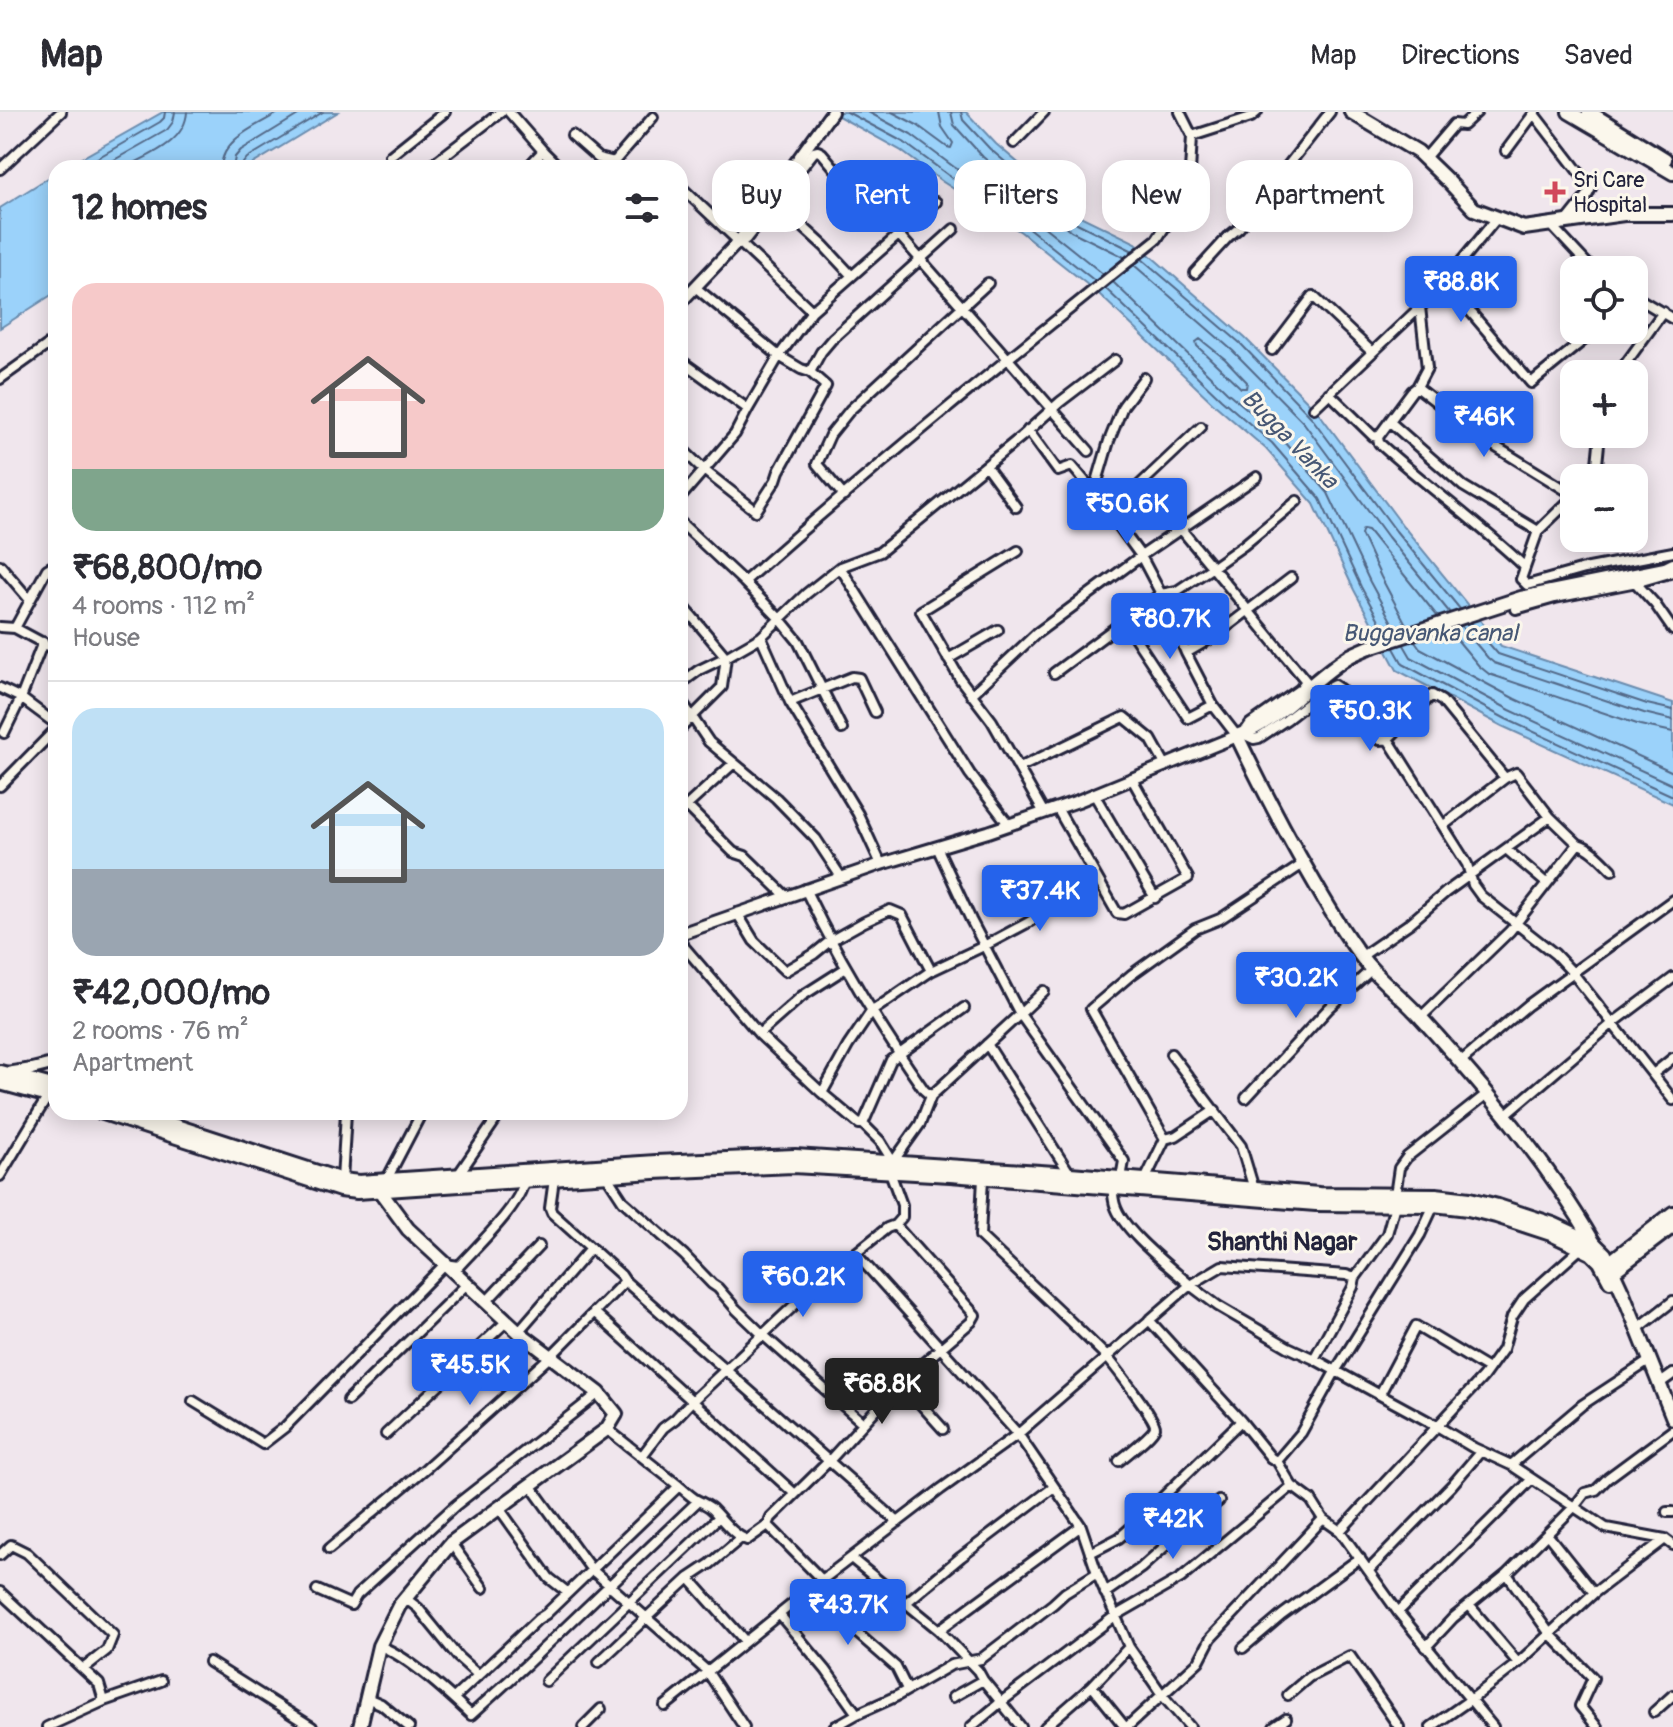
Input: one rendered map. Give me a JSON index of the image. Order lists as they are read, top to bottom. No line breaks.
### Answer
{"districts":["Shanthi Nagar"],"water":["Bugga Vanka","Buggavanka canal"],"places":{"health":["Sri Care Hospital"]},"page":{"header":"Map","nav":["Map","Directions","Saved"],"chip":["Buy","Rent","Filters","New","Apartment"],"heading":"12 homes","map_buttons":["+","−"],"price":["₹88.8K","₹46K","₹50.6K","₹80.7K","₹50.3K","₹37.4K","₹30.2K","₹60.2K","₹45.5K","₹68.8K","₹42K","₹43.7K"],"list":[{"name":"₹68,800/mo","note":"4 rooms · 112 m² · House"},{"name":"₹42,000/mo","note":"2 rooms · 76 m² · Apartment"}]}}
